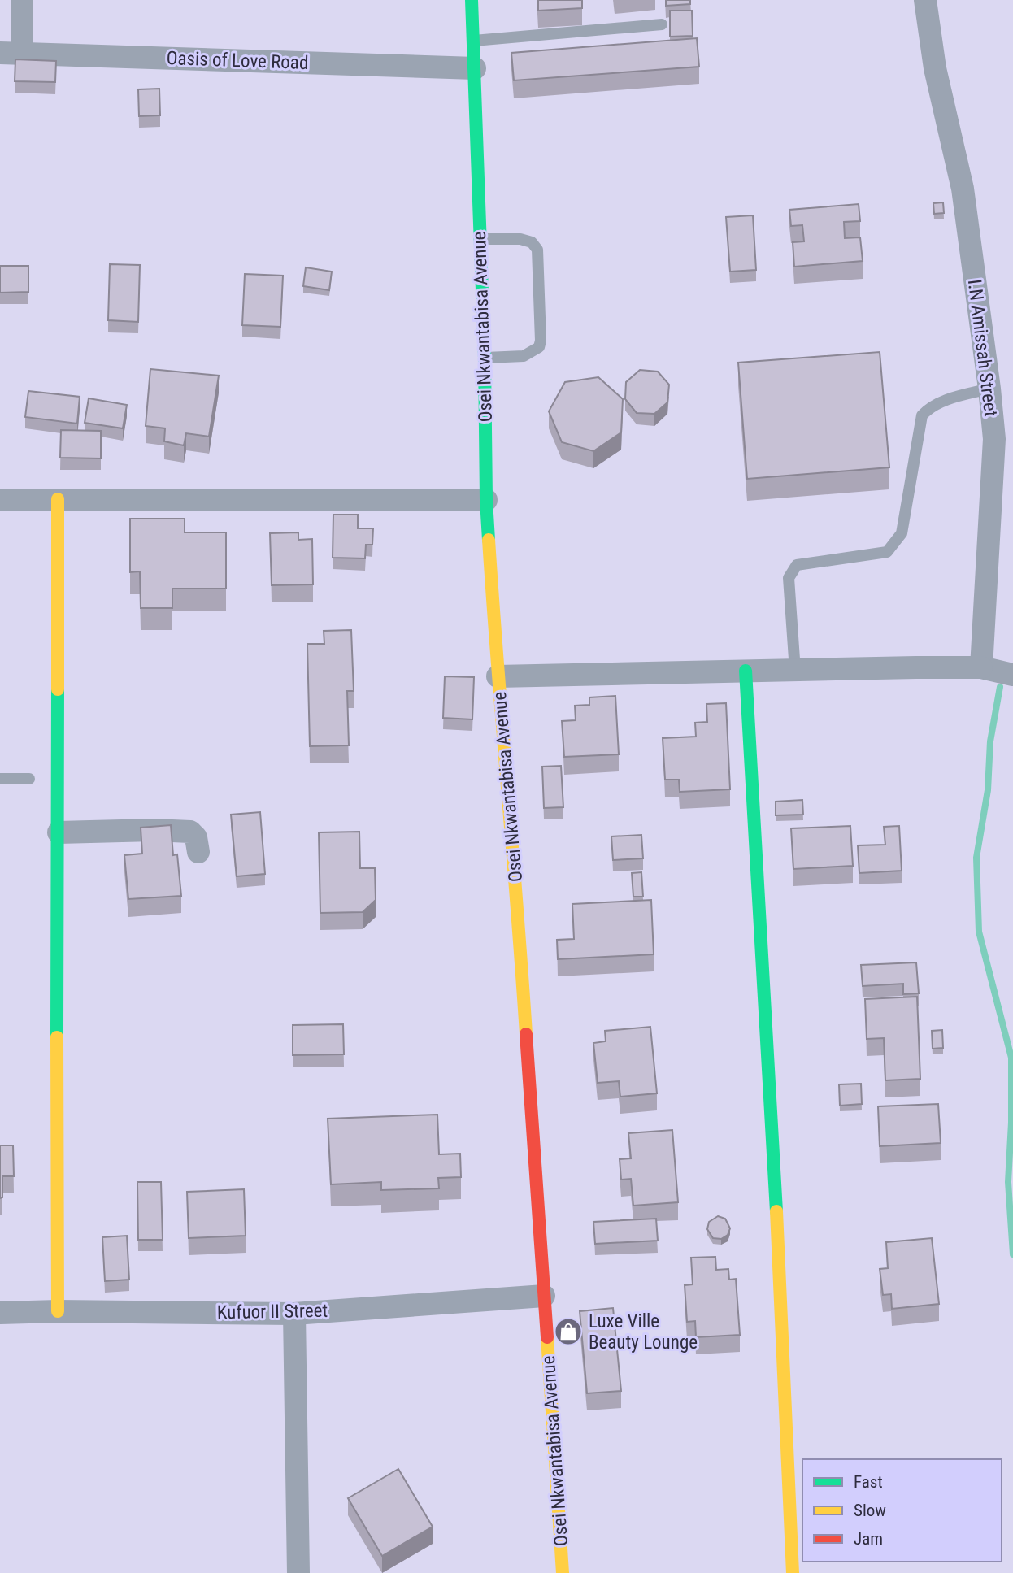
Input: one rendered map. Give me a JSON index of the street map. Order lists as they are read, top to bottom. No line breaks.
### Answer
{"streets":{"street":["Oasis of Love Road","Osei Nkwantabisa Avenue","I.N Amissah Street","Kufuor II Street"]},"crossings":[["Oasis of Love Road","Osei Nkwantabisa Avenue"],["Osei Nkwantabisa Avenue","Kufuor II Street"]],"places":{"shop":["Luxe Ville Beauty Lounge"]},"legend":["Fast","Slow","Jam"]}
